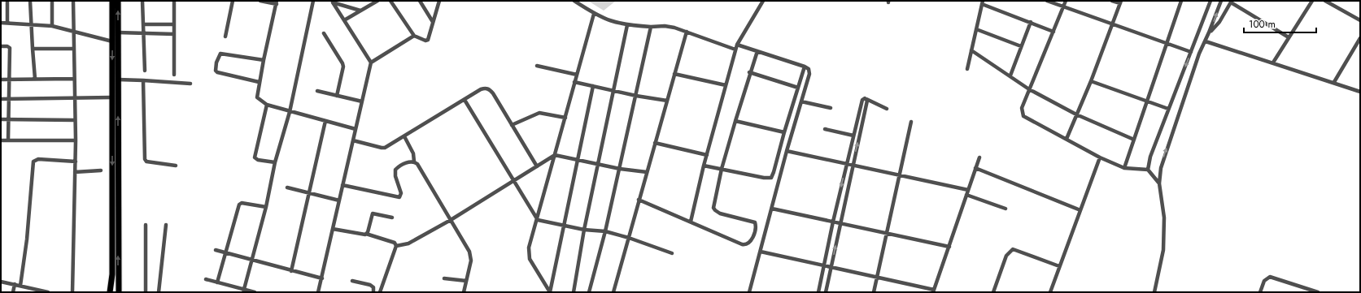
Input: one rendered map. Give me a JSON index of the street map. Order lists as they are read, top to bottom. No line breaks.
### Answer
{"scale_bar":"100 m"}
